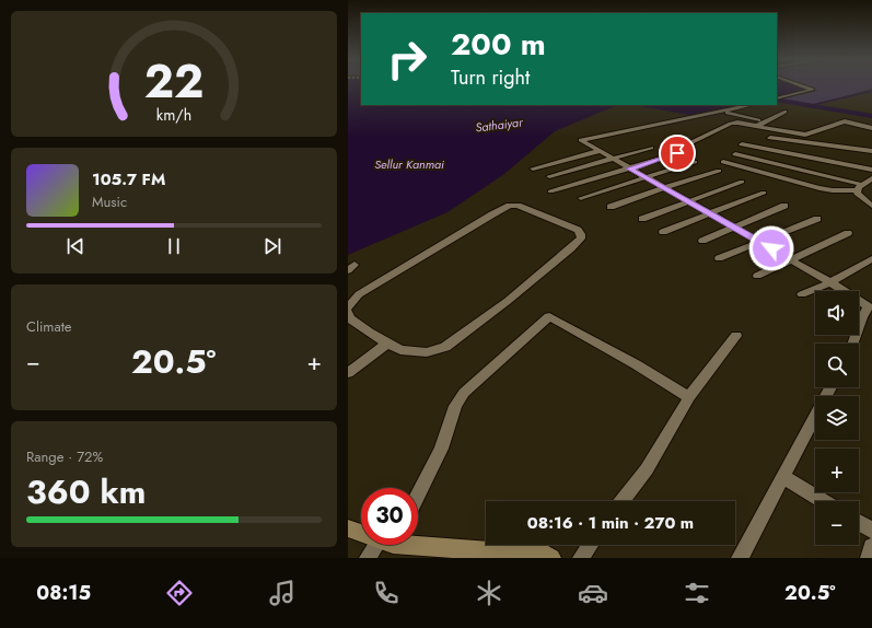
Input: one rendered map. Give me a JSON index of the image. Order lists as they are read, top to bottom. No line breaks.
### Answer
{"water":["Sathaiyar","Sellur Kanmai"],"page":{"turn":["200 m","Turn right"],"song":["105.7 FM","Music"],"tile":["Climate",["Range · 72%","360 km"]],"map_buttons":["+","−"],"heat":["−","20.5°","+"],"limit":"30","trip":"08:16 · 1 min · 270 m","tabs":["08:15","20.5°"],"gauge":["22","km/h"]}}
